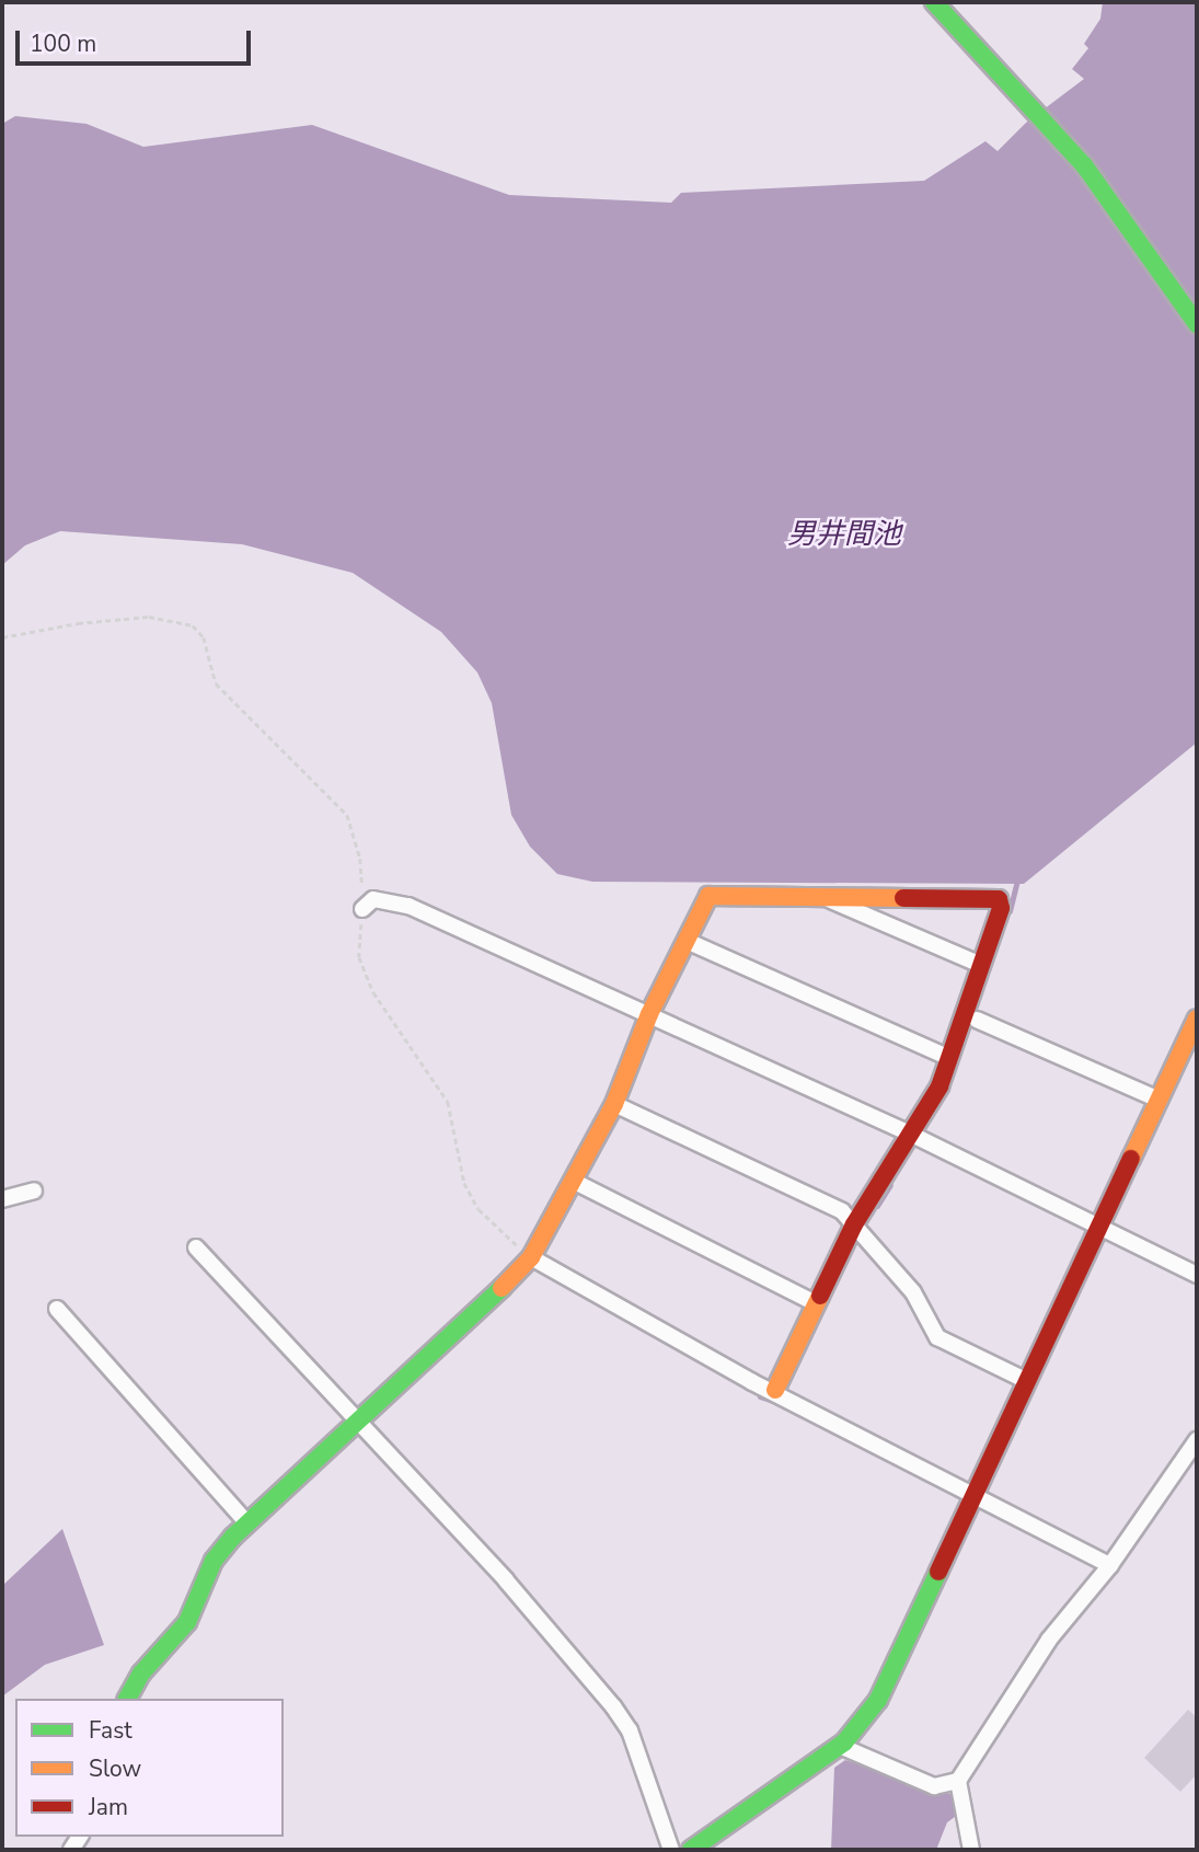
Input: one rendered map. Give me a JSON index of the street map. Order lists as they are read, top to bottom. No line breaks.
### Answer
{"water":["男井間池"],"legend":["Fast","Slow","Jam"],"scale_bar":"100 m"}
